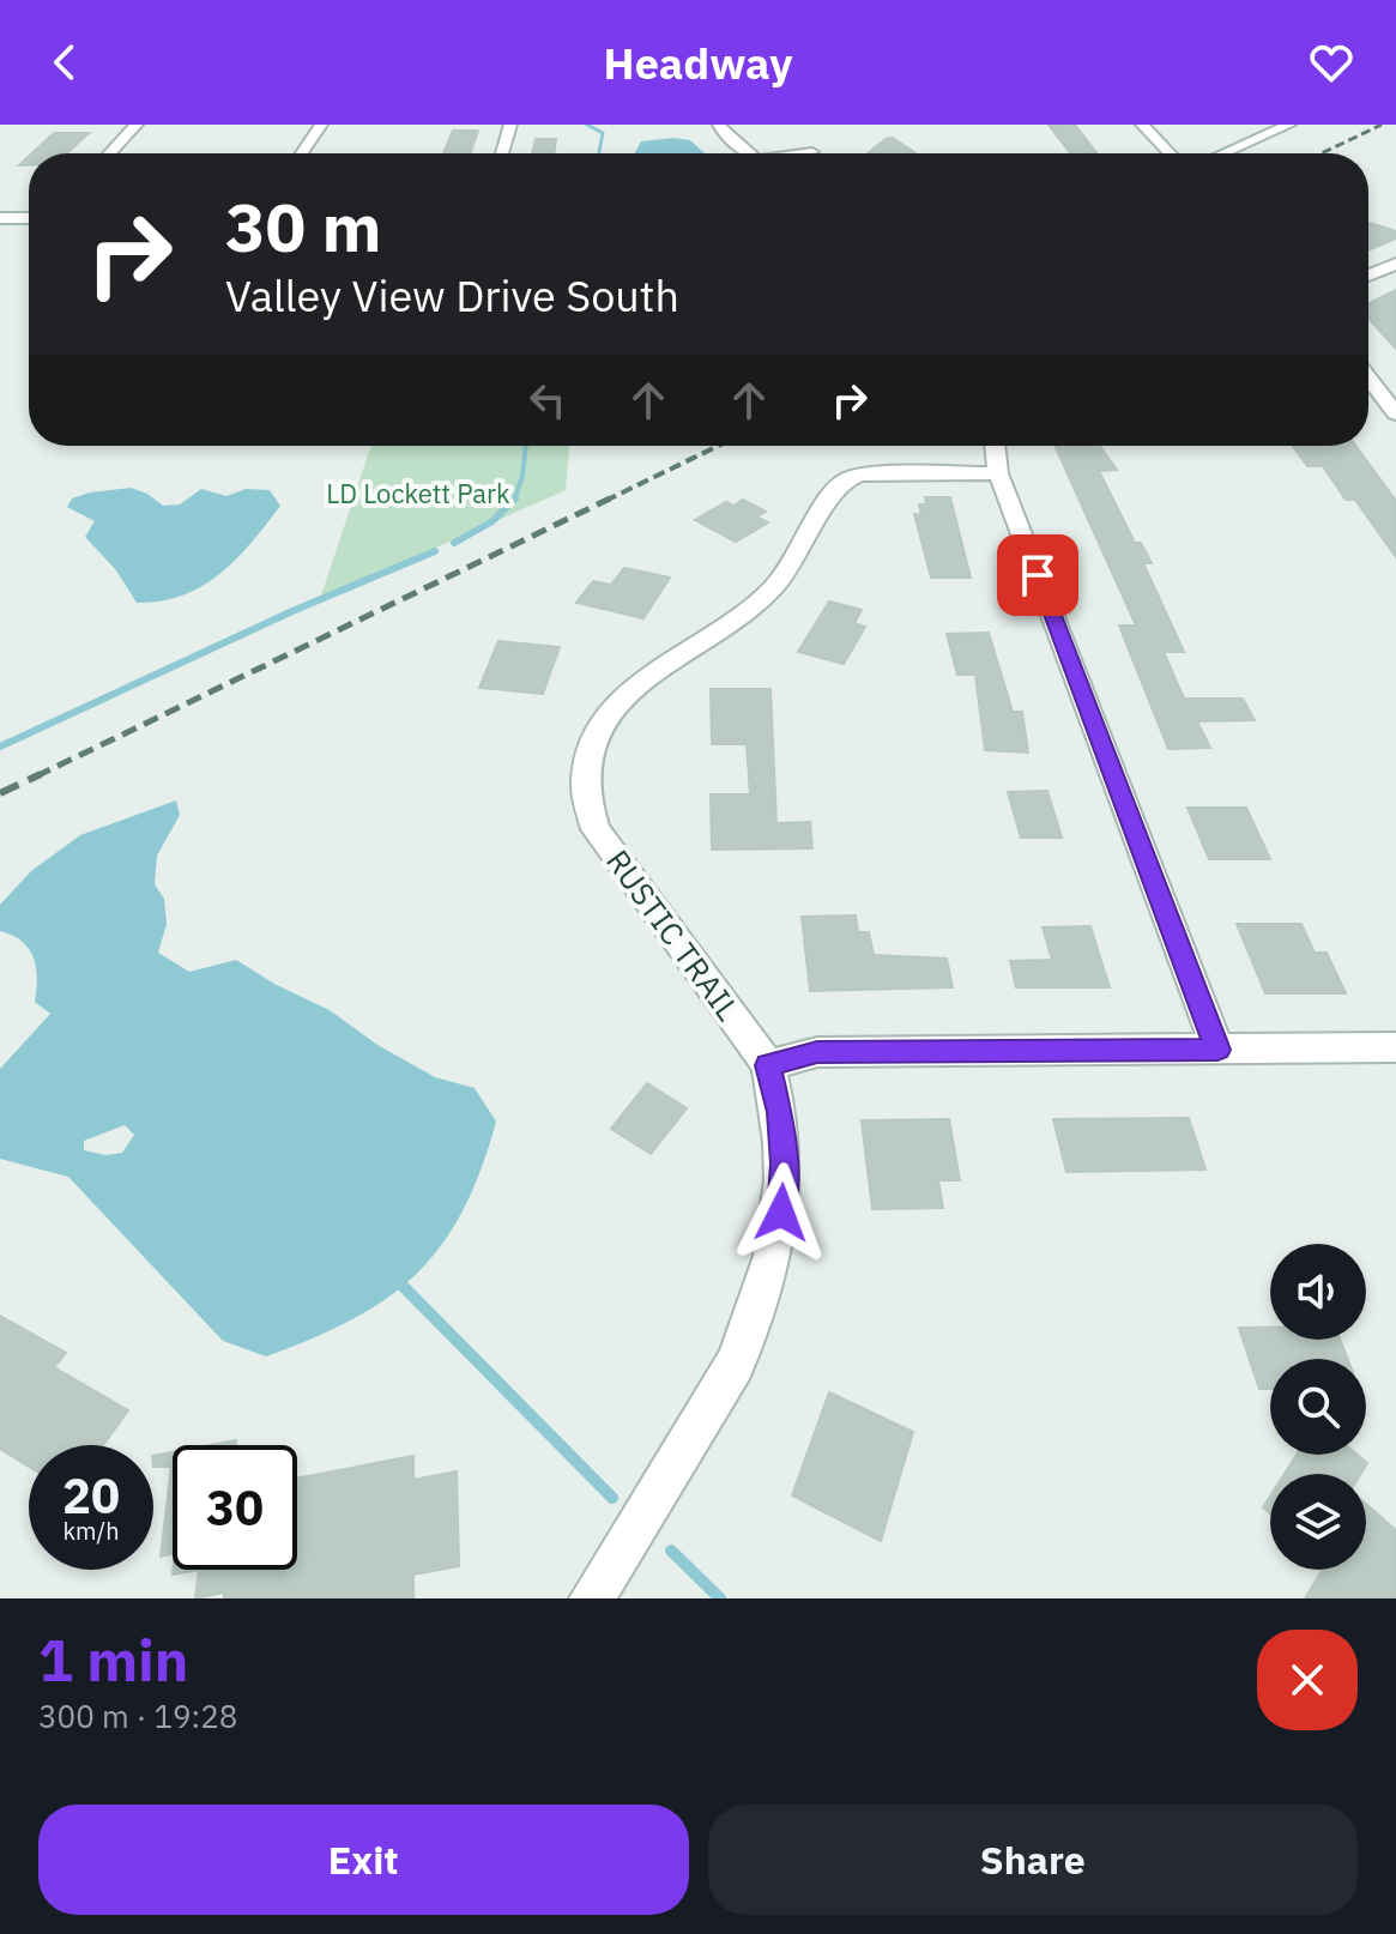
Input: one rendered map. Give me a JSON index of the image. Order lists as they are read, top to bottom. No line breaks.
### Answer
{"streets":{"street":["RUSTIC TRAIL"]},"parks":["LD Lockett Park"],"page":{"header":"Headway","turn":["30 m","Valley View Drive South"],"speed":"20 km/h","limit":"30","heading":["1 min","300 m · 19:28"],"buttons":["Exit","Share"]}}
